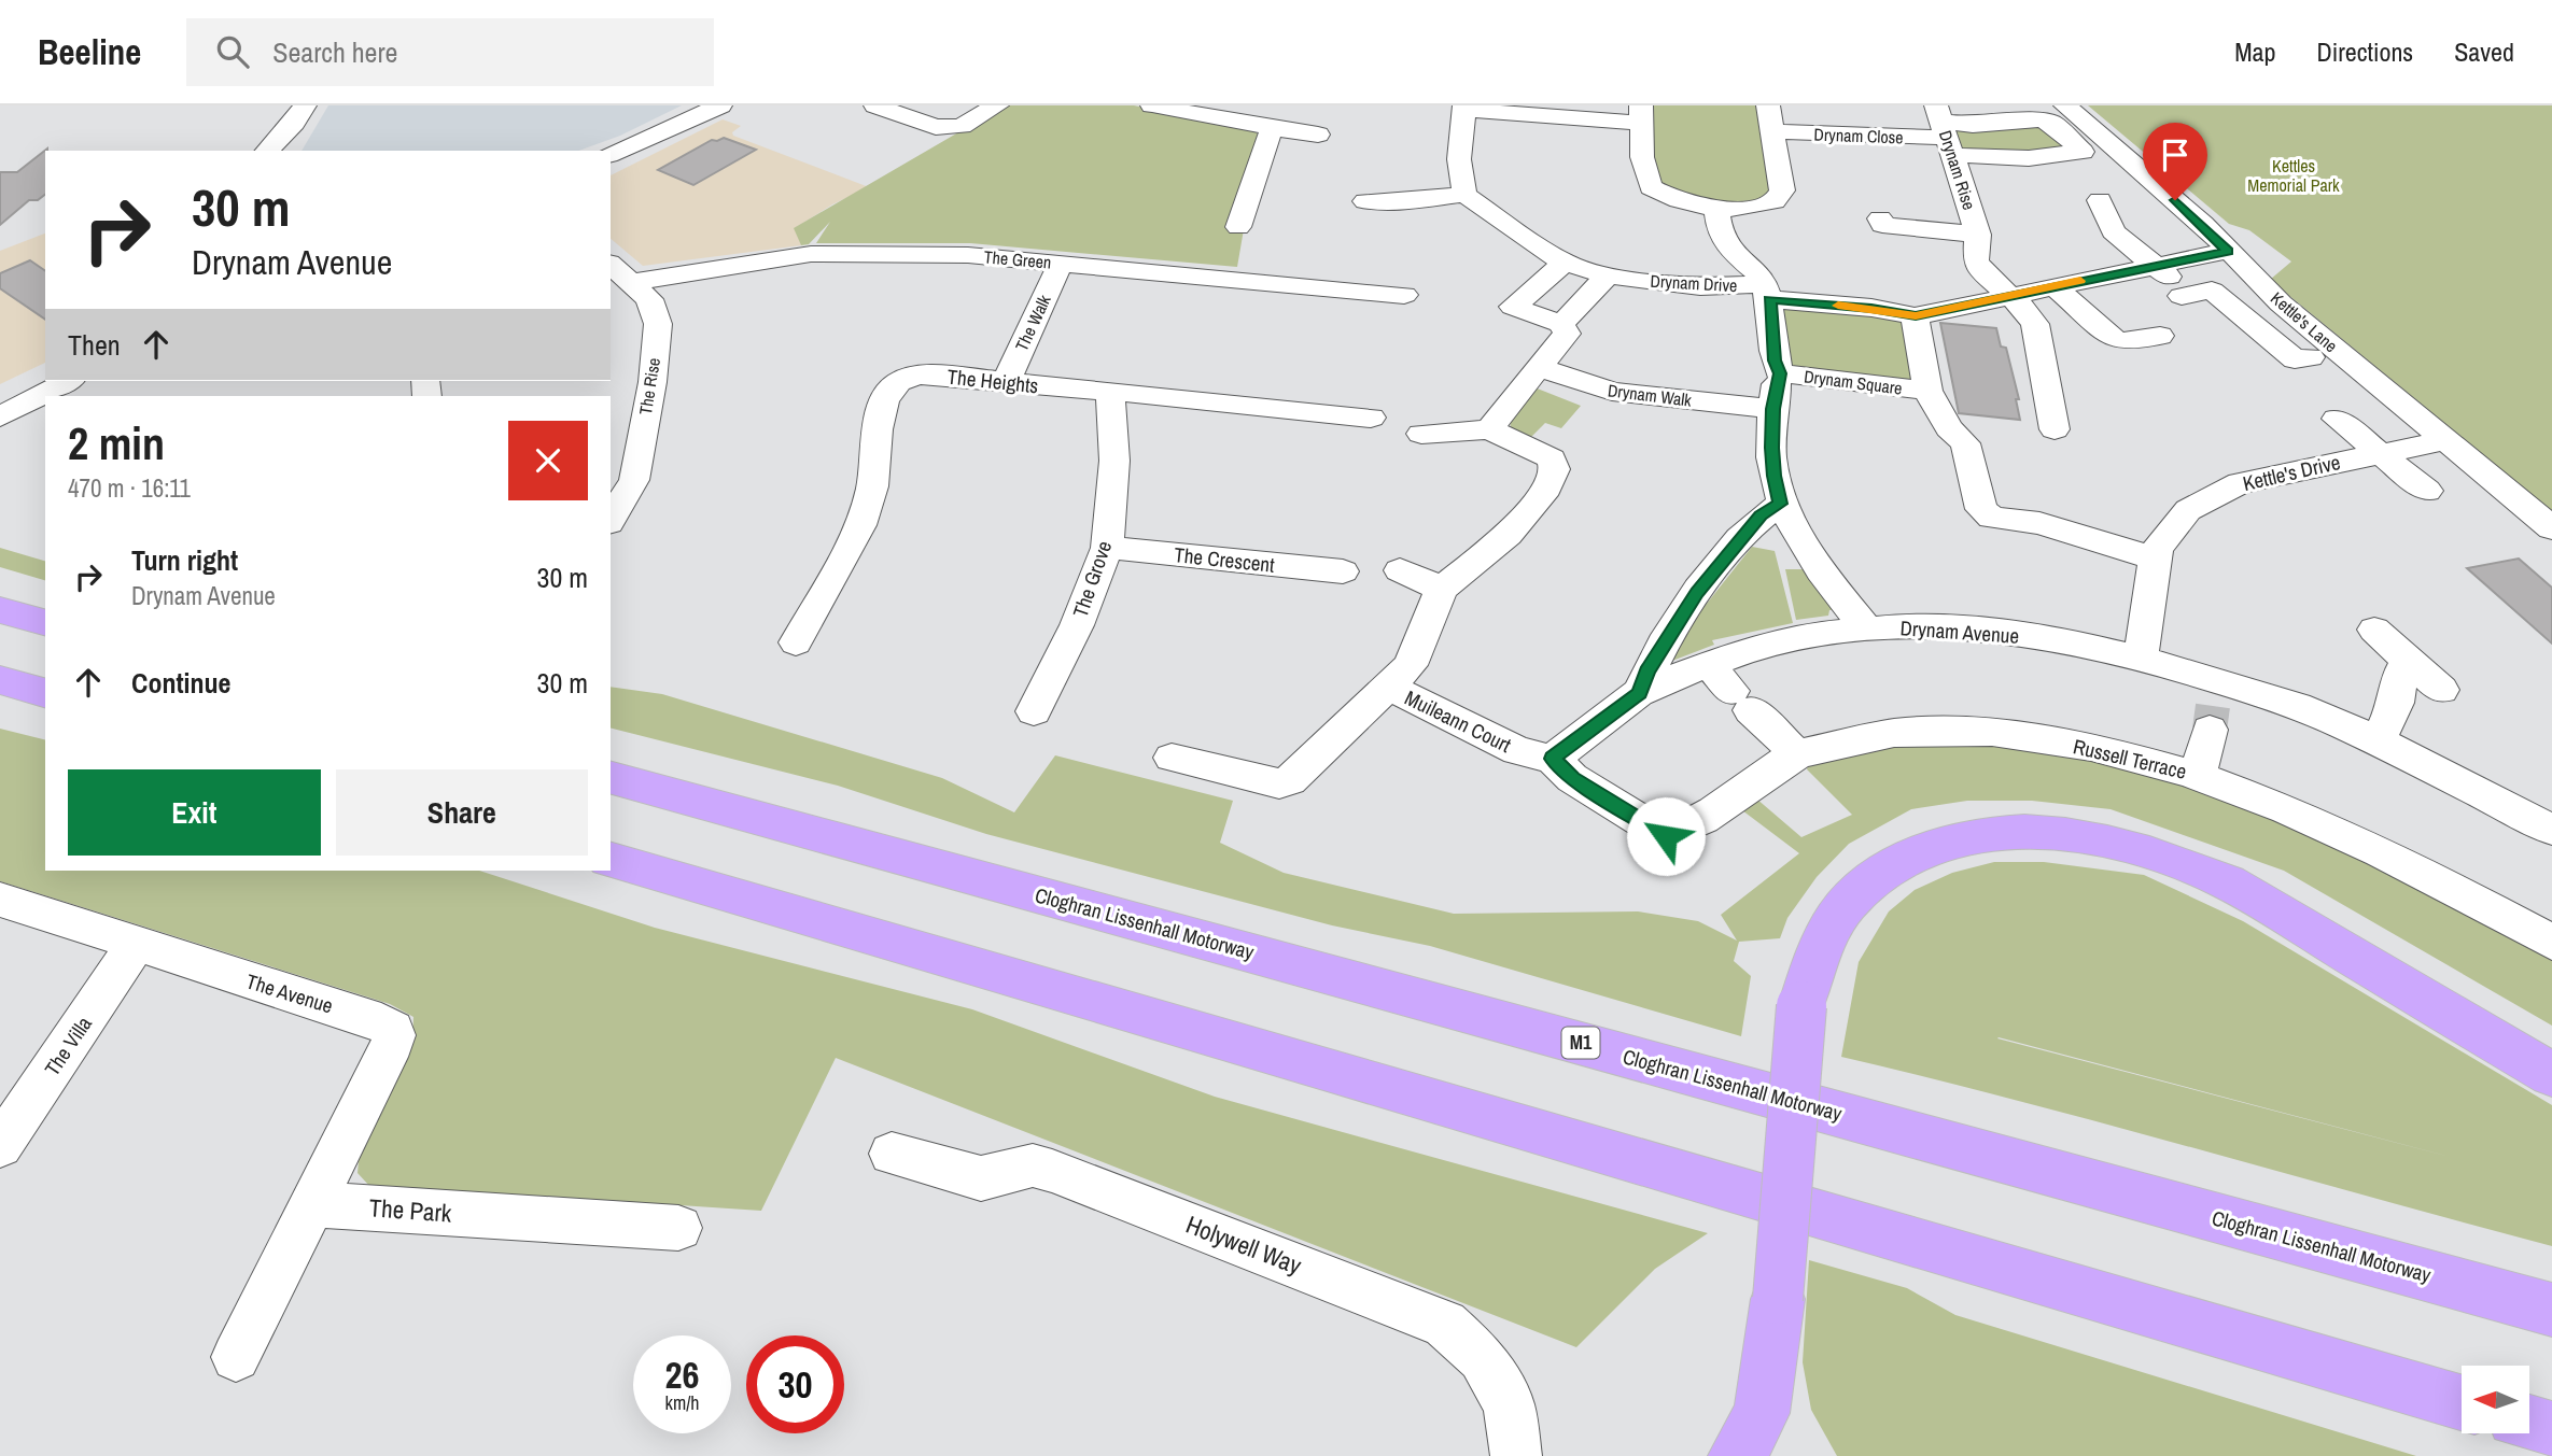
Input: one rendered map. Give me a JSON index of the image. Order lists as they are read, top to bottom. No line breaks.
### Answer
{"streets":{"highway":["Cloghran Lissenhall Motorway","M1"],"street":["Drynam Close","Drynam Rise","The Green","Drynam Drive","Kettle's Lane","The Walk","The Heights","Drynam Square","The Rise","Drynam Walk","Kettle's Drive","The Crescent","The Grove","Drynam Avenue","Muileann Court","Russell Terrace","The Avenue","The Villa","The Park","Holywell Way"]},"crossings":[["Drynam Close","Drynam Rise"],["The Green","The Walk"],["The Green","The Rise"],["Drynam Drive","Drynam Square"],["Kettle's Lane","Kettle's Drive"],["The Walk","The Heights"],["The Heights","The Grove"],["Drynam Square","Drynam Walk"],["Drynam Square","Kettle's Drive"],["Drynam Square","Drynam Avenue"],["Kettle's Drive","Drynam Avenue"],["The Crescent","The Grove"],["Drynam Avenue","Muileann Court"],["Drynam Avenue","Russell Terrace"],["Muileann Court","Russell Terrace"],["The Avenue","The Villa"],["The Avenue","The Park"]],"parks":["Kettles Memorial Park"],"north":"left","page":{"header":"Beeline","search":"Search here","nav":["Map","Directions","Saved"],"turn":["30 m","Drynam Avenue"],"then":"Then","heading":["2 min","470 m · 16:11"],"list":[{"name":"Turn right","note":"Drynam Avenue","value":"30 m"},{"name":"Continue","value":"30 m"}],"buttons":["Exit","Share"],"speed":"26 km/h","limit":"30"}}
